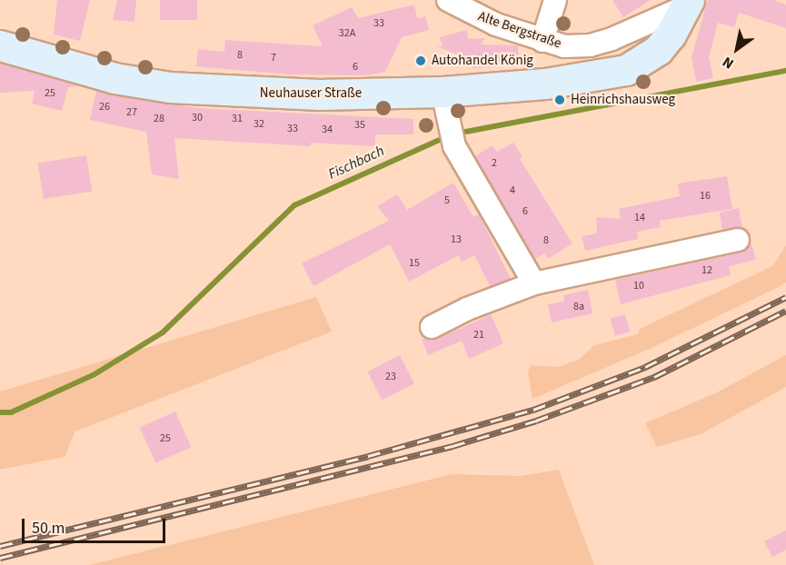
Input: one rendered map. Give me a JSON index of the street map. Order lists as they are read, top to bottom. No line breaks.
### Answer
{"streets":{"main road":["Neuhauser Straße"],"street":["Alte Bergstraße"]},"crossings":[["Alte Bergstraße","Neuhauser Straße"]],"water":["Fischbach"],"places":["Autohandel König","Heinrichshausweg"],"house_numbers":["33","32A","8","7","6","25","26","27","30","28","31","32","35","33","34","2","4","16","5","6","14","13","8","15","12","10","8a","21","23","25"],"scale_bar":"50 m","north":"bottom left"}
